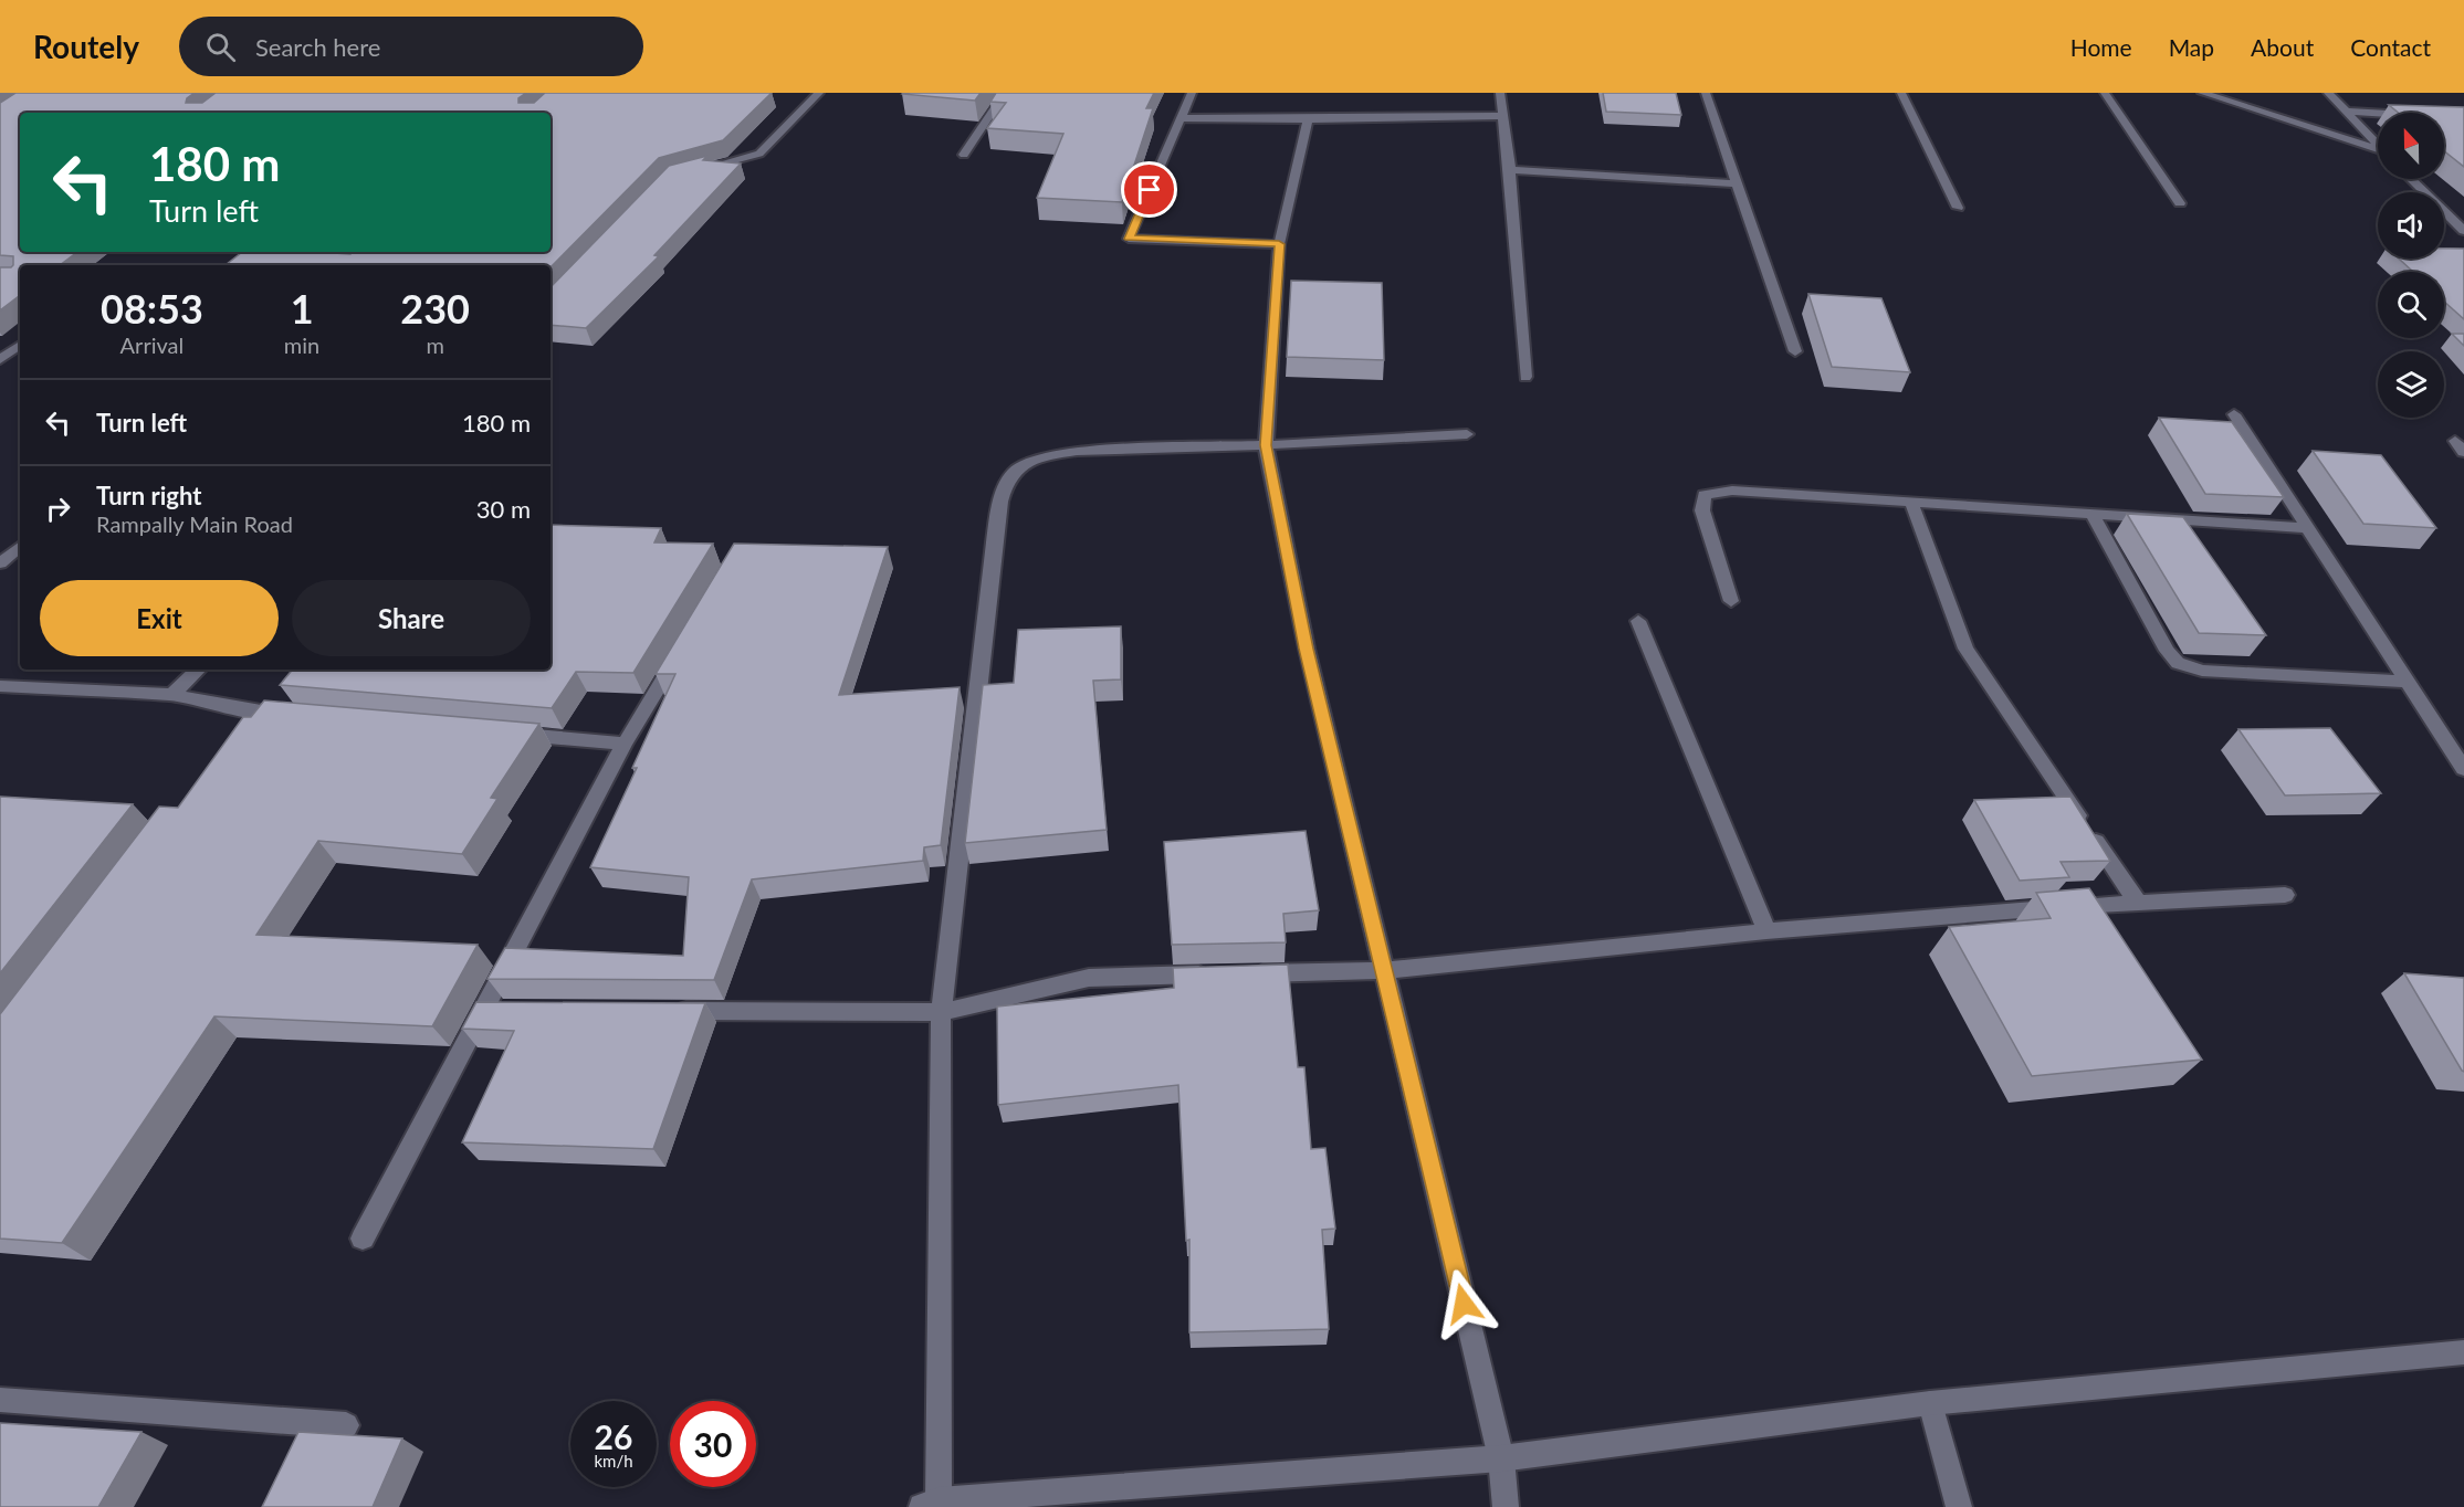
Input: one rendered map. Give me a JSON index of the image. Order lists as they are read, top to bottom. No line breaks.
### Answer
{"north":"top","page":{"header":"Routely","search":"Search here","nav":["Home","Map","About","Contact"],"turn":["180 m","Turn left"],"eta":["08:53","Arrival","1","min","230","m"],"list":[{"name":"Turn left","value":"180 m"},{"name":"Turn right","note":"Rampally Main Road","value":"30 m"}],"buttons":["Exit","Share"],"speed":"26 km/h","limit":"30"}}
